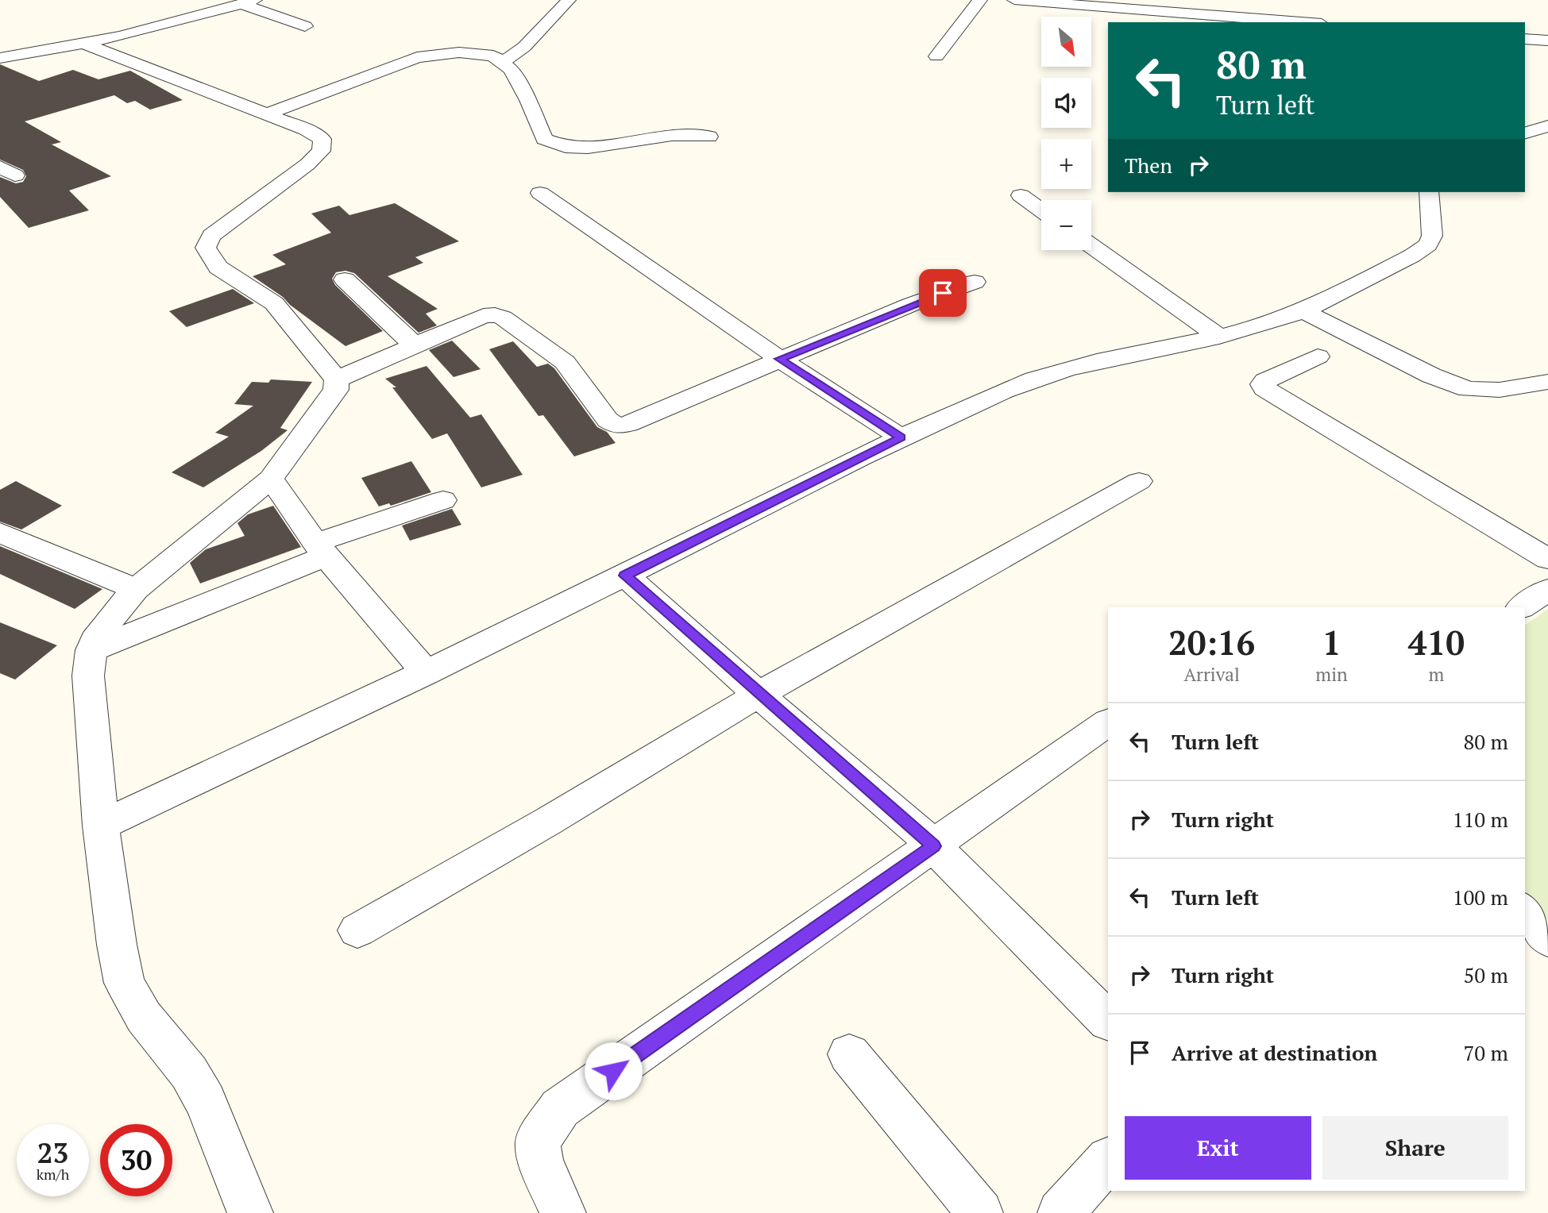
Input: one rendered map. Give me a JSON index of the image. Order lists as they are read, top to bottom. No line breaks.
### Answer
{"north":"bottom right","page":{"map_buttons":["+","−"],"turn":["80 m","Turn left"],"then":"Then","eta":["20:16","Arrival","1","min","410","m"],"list":[{"name":"Turn left","value":"80 m"},{"name":"Turn right","value":"110 m"},{"name":"Turn left","value":"100 m"},{"name":"Turn right","value":"50 m"},{"name":"Arrive at destination","value":"70 m"}],"buttons":["Exit","Share"],"speed":"23 km/h","limit":"30"}}
